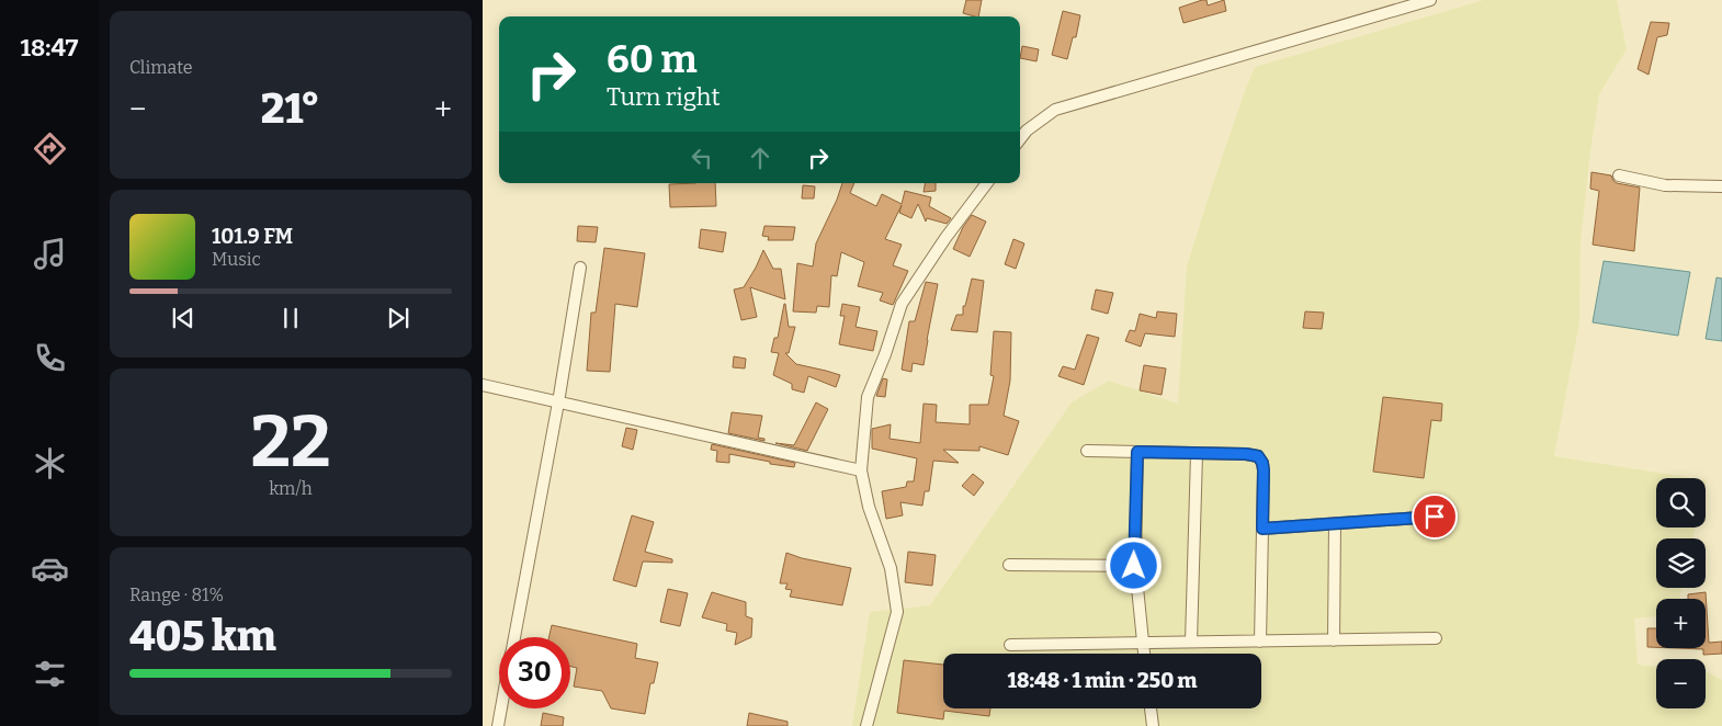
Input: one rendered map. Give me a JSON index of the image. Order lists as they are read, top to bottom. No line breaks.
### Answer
{"page":{"tabs":"18:47","tile":["Climate",["22","km/h"],["Range · 81%","405 km"]],"turn":["60 m","Turn right"],"heat":["−","21°","+"],"song":["101.9 FM","Music"],"map_buttons":["+","−"],"limit":"30","trip":"18:48 · 1 min · 250 m"}}
